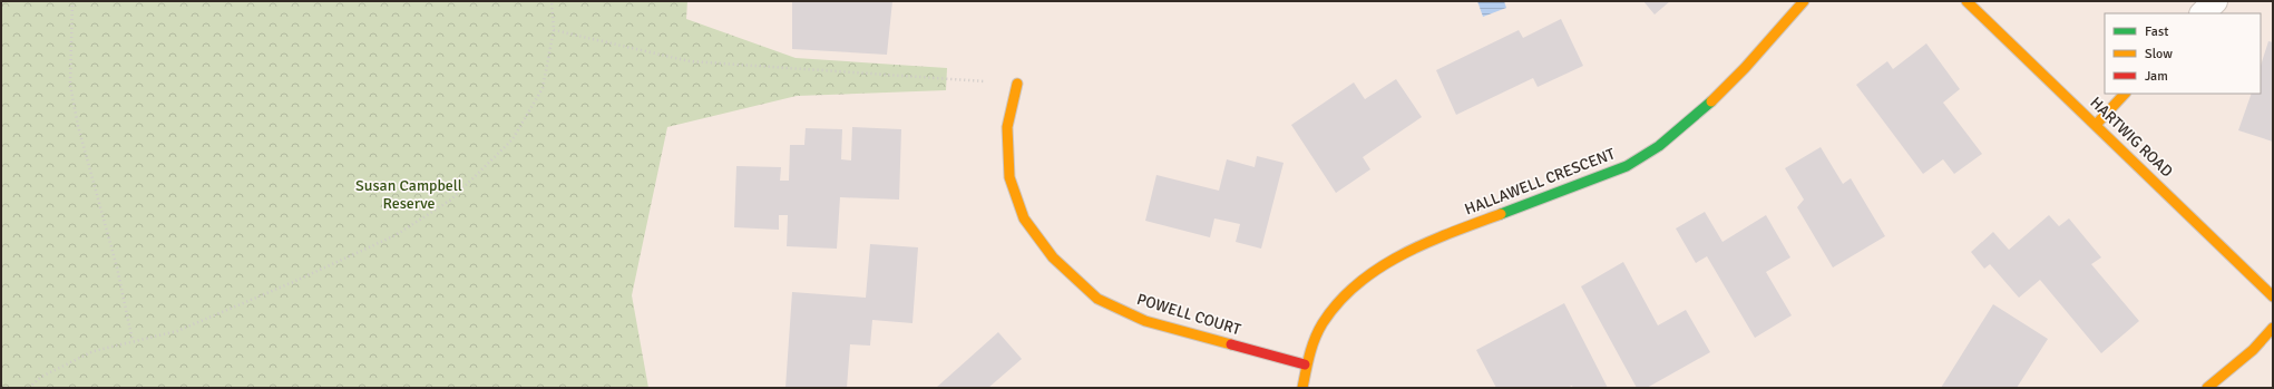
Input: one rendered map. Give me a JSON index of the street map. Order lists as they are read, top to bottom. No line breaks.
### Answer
{"streets":{"street":["HARTWIG ROAD","HALLAWELL CRESCENT","POWELL COURT"]},"crossings":[["HALLAWELL CRESCENT","POWELL COURT"]],"parks":["Susan Campbell Reserve"],"legend":["Fast","Slow","Jam"]}
